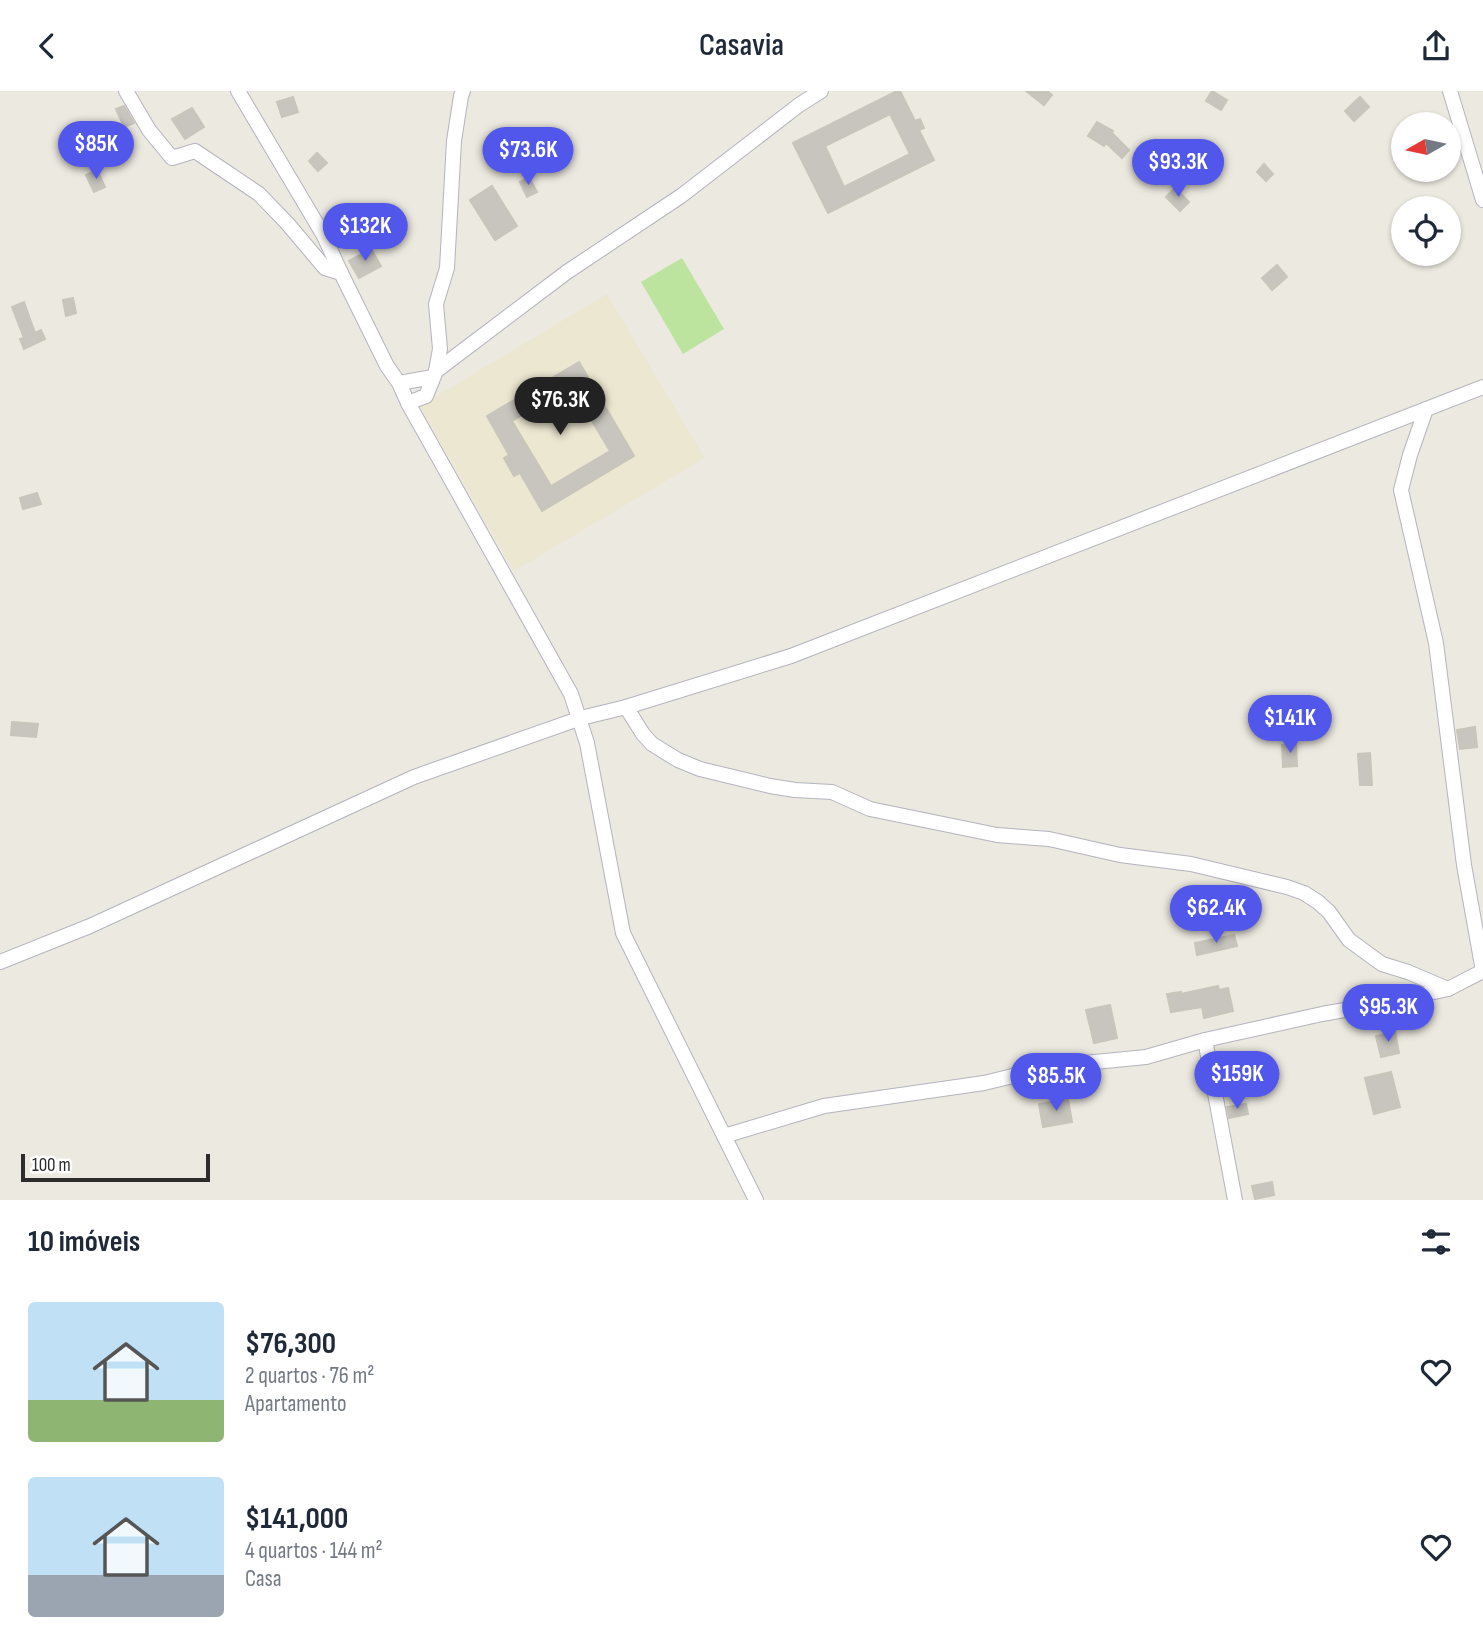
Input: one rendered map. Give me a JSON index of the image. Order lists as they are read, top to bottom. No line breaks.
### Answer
{"scale_bar":"100 m","north":"left","page":{"header":"Casavia","price":["$85K","$73.6K","$93.3K","$132K","$76.3K","$141K","$62.4K","$95.3K","$159K","$85.5K"],"scale":"100 m","heading":"10 imóveis","list":[{"name":"$76,300","note":"2 quartos · 76 m² · Apartamento"},{"name":"$141,000","note":"4 quartos · 144 m² · Casa"}]}}
